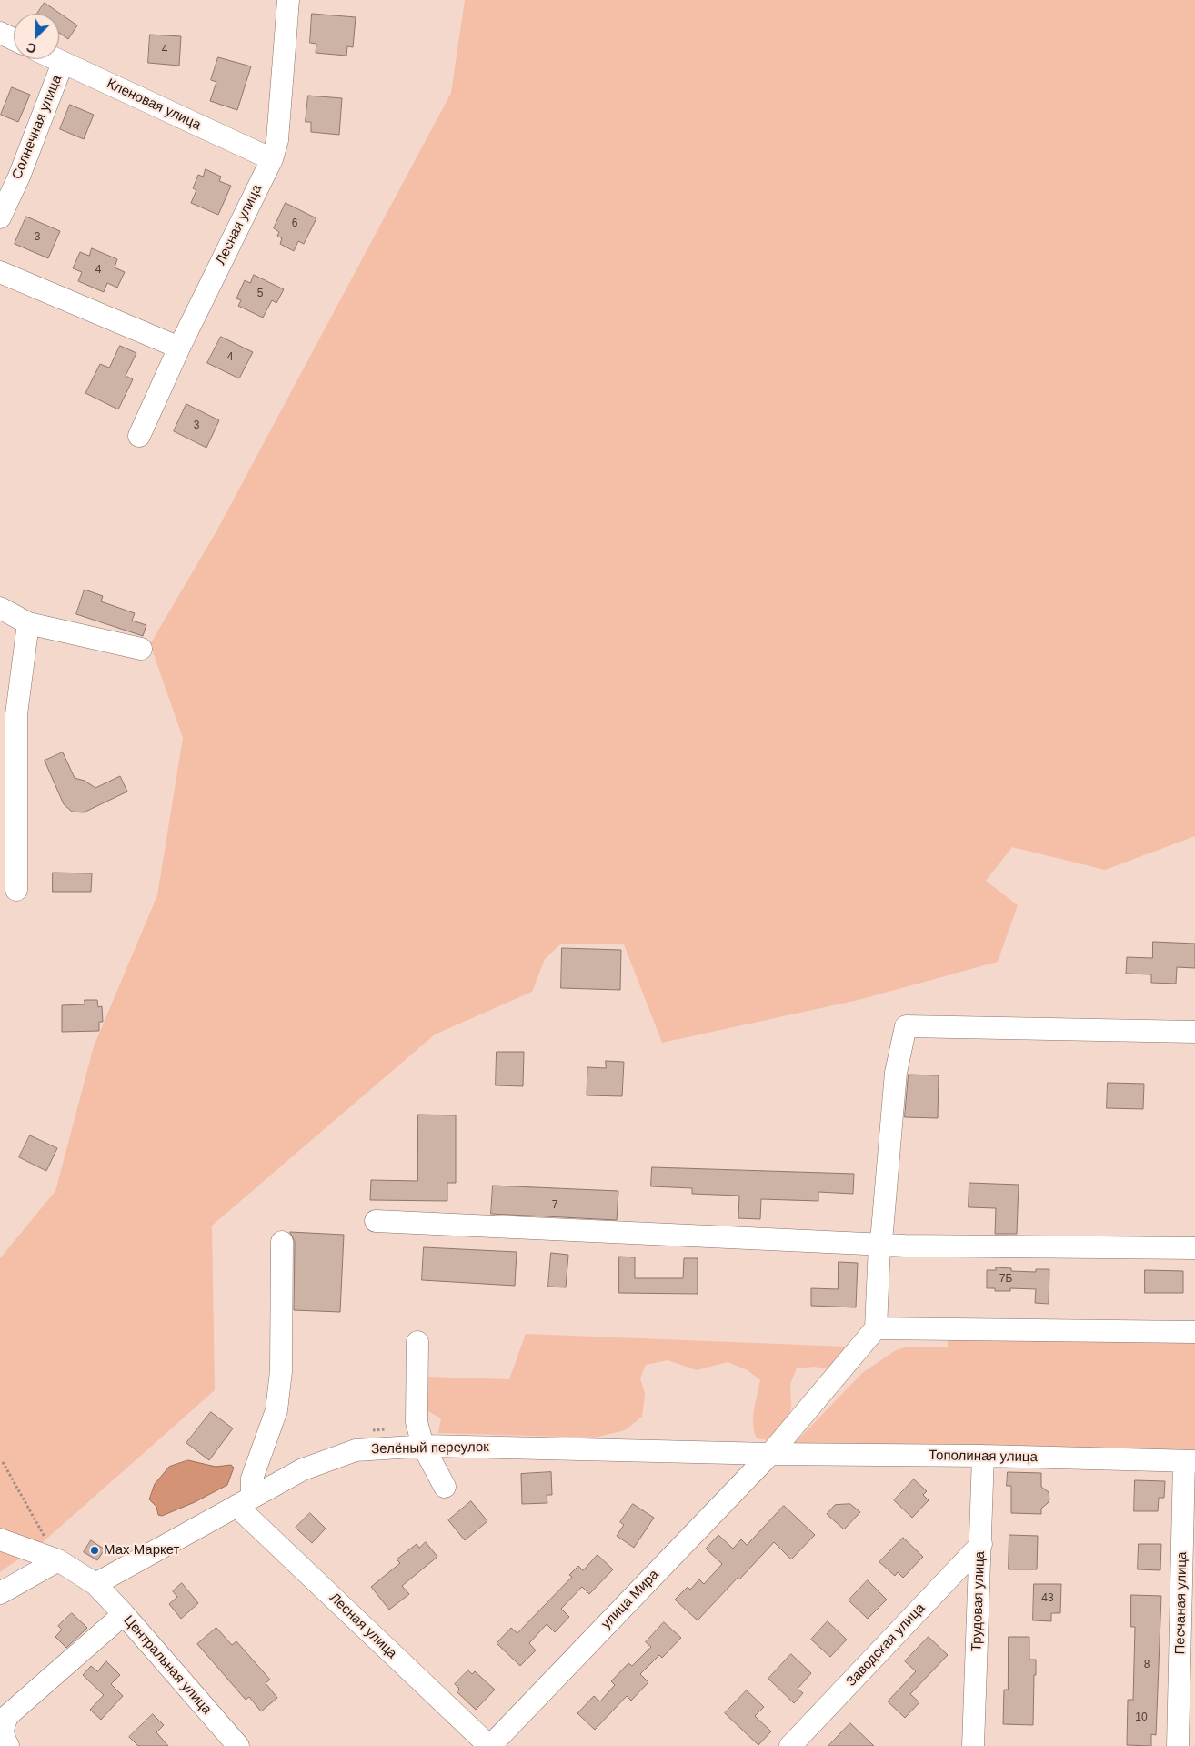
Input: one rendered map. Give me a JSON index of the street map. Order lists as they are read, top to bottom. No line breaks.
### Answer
{"streets":{"street":["Кленовая улица","Солнечная улица","Лесная улица","Зелёный переулок","Тополиная улица","улица Мира","Трудовая улица","Песчаная улица","Заводская улица","Центральная улица"]},"crossings":[["Кленовая улица","Солнечная улица"],["Кленовая улица","Лесная улица"],["Лесная улица","Зелёный переулок"],["Лесная улица","улица Мира"],["Зелёный переулок","Тополиная улица"],["Зелёный переулок","улица Мира"],["Зелёный переулок","Центральная улица"],["Тополиная улица","улица Мира"],["Тополиная улица","Трудовая улица"],["Тополиная улица","Песчаная улица"],["Трудовая улица","Заводская улица"]],"places":["Мах Маркет"],"house_numbers":["4","6","3","4","5","4","3","7","7Б","43","8","10"],"north":"bottom left"}
